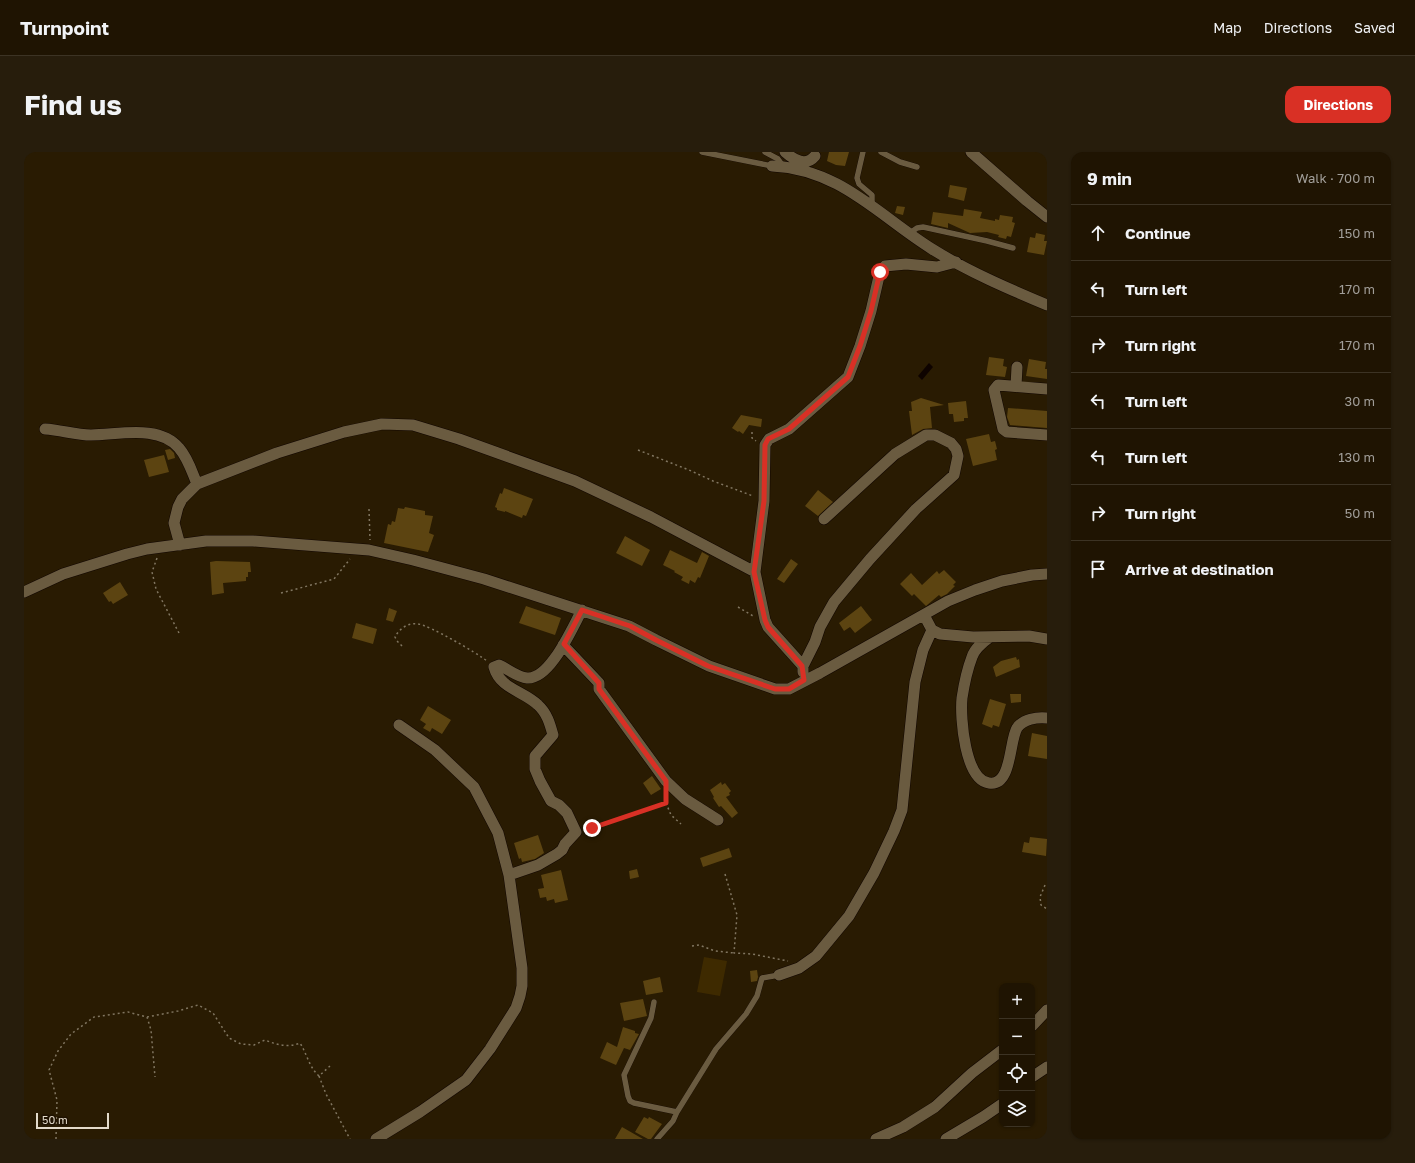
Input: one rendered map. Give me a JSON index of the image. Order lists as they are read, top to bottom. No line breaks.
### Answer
{"scale_bar":"50 m","page":{"header":"Turnpoint","nav":["Map","Directions","Saved"],"buttons":"Directions","title":"Find us","heading":["9 min","Walk · 700 m"],"list":[["Continue","150 m"],["Turn left","170 m"],["Turn right","170 m"],["Turn left","30 m"],["Turn left","130 m"],["Turn right","50 m"],"Arrive at destination"],"map_buttons":["+","−"],"scale":"50 m"}}
